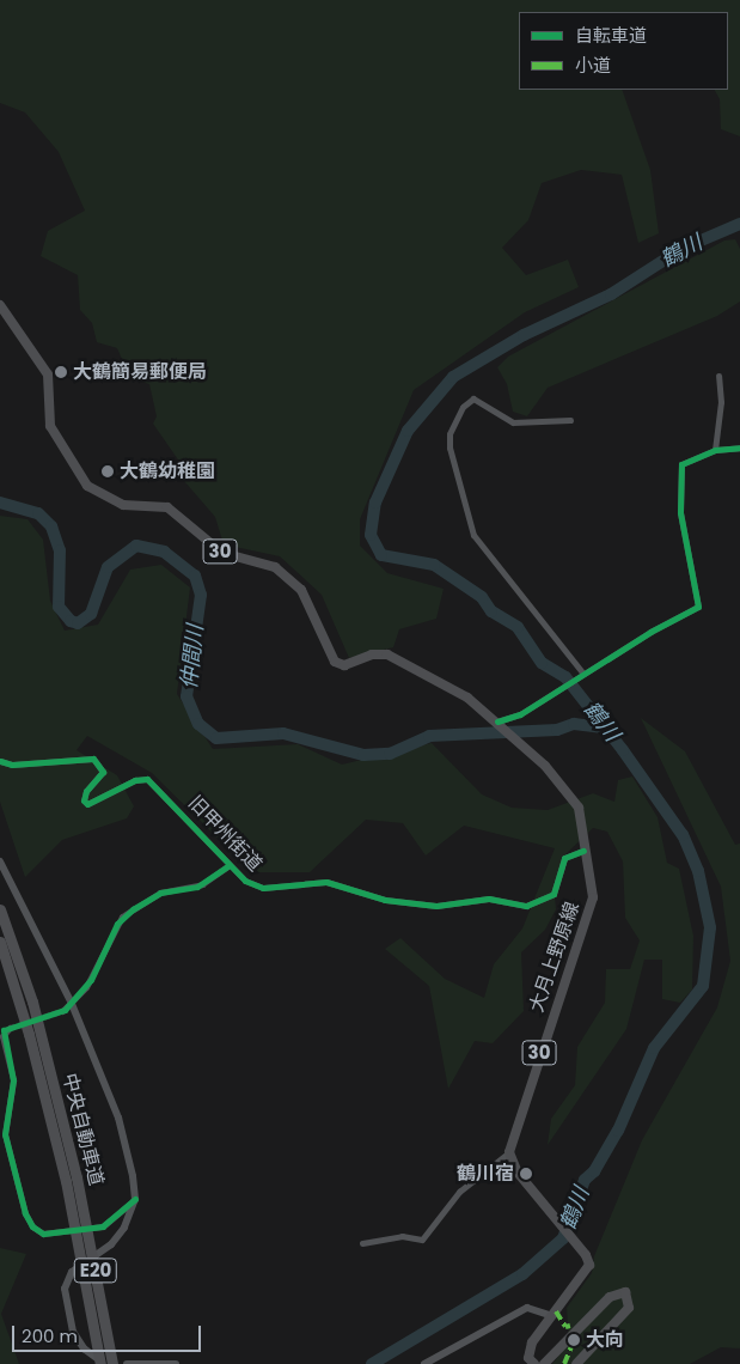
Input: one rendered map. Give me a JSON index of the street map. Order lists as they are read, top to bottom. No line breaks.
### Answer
{"streets":{"highway":["中央自動車道","E20"],"main road":["30","大月上野原線"],"street":["旧甲州街道"]},"crossings":[["旧甲州街道","大月上野原線"]],"water":["鶴川","仲間川"],"places":["大鶴簡易郵便局","大鶴幼稚園","鶴川宿","大向"],"legend":["自転車道","小道"],"scale_bar":"200 m"}
